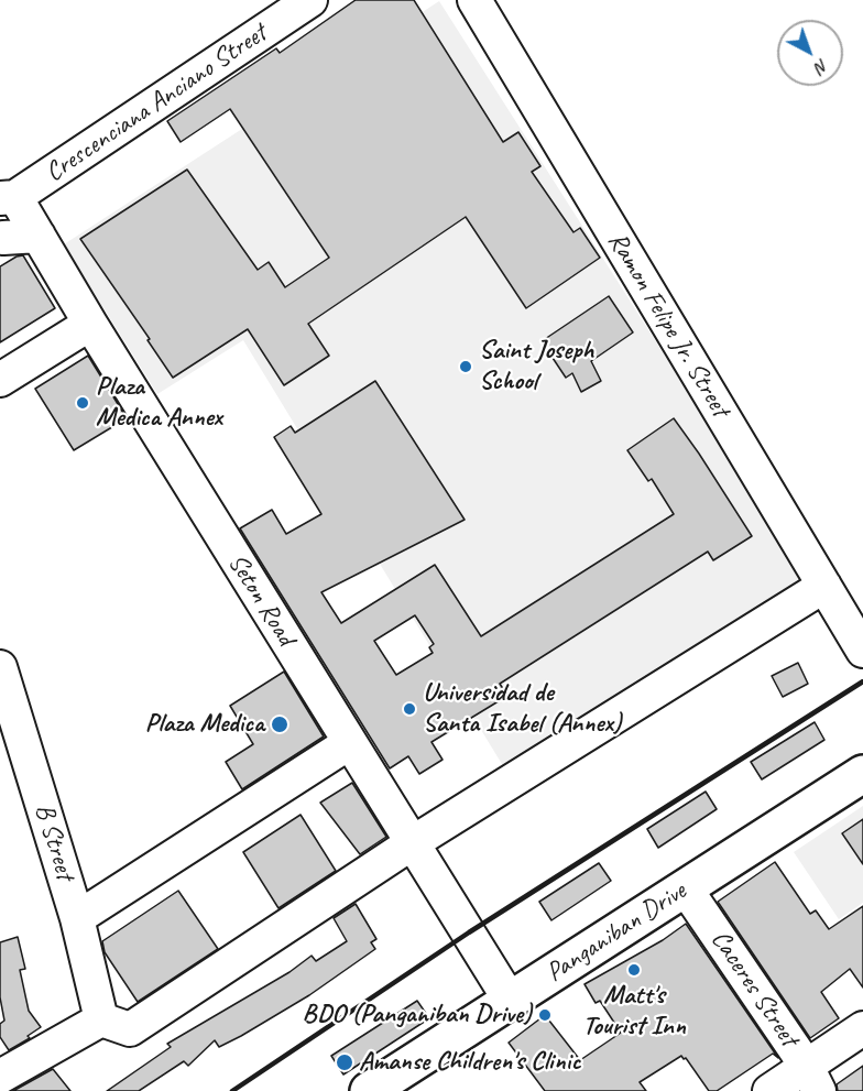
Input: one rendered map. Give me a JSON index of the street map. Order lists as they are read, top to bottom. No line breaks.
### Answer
{"streets":{"main road":["Panganiban Drive"],"street":["Crescenciana Anciano Street","Ramon Felipe Jr. Street","Seton Road","B Street","Caceres Street"]},"crossings":[["Crescenciana Anciano Street","Seton Road"],["Seton Road","Panganiban Drive"],["Panganiban Drive","Caceres Street"]],"places":["Saint Joseph School","Plaza Medica Annex","Universidad de Santa Isabel (Annex)","Plaza Medica","Matt's Tourist Inn","BDO (Panganiban Drive)","Amanse Children's Clinic"],"north":"bottom right"}
